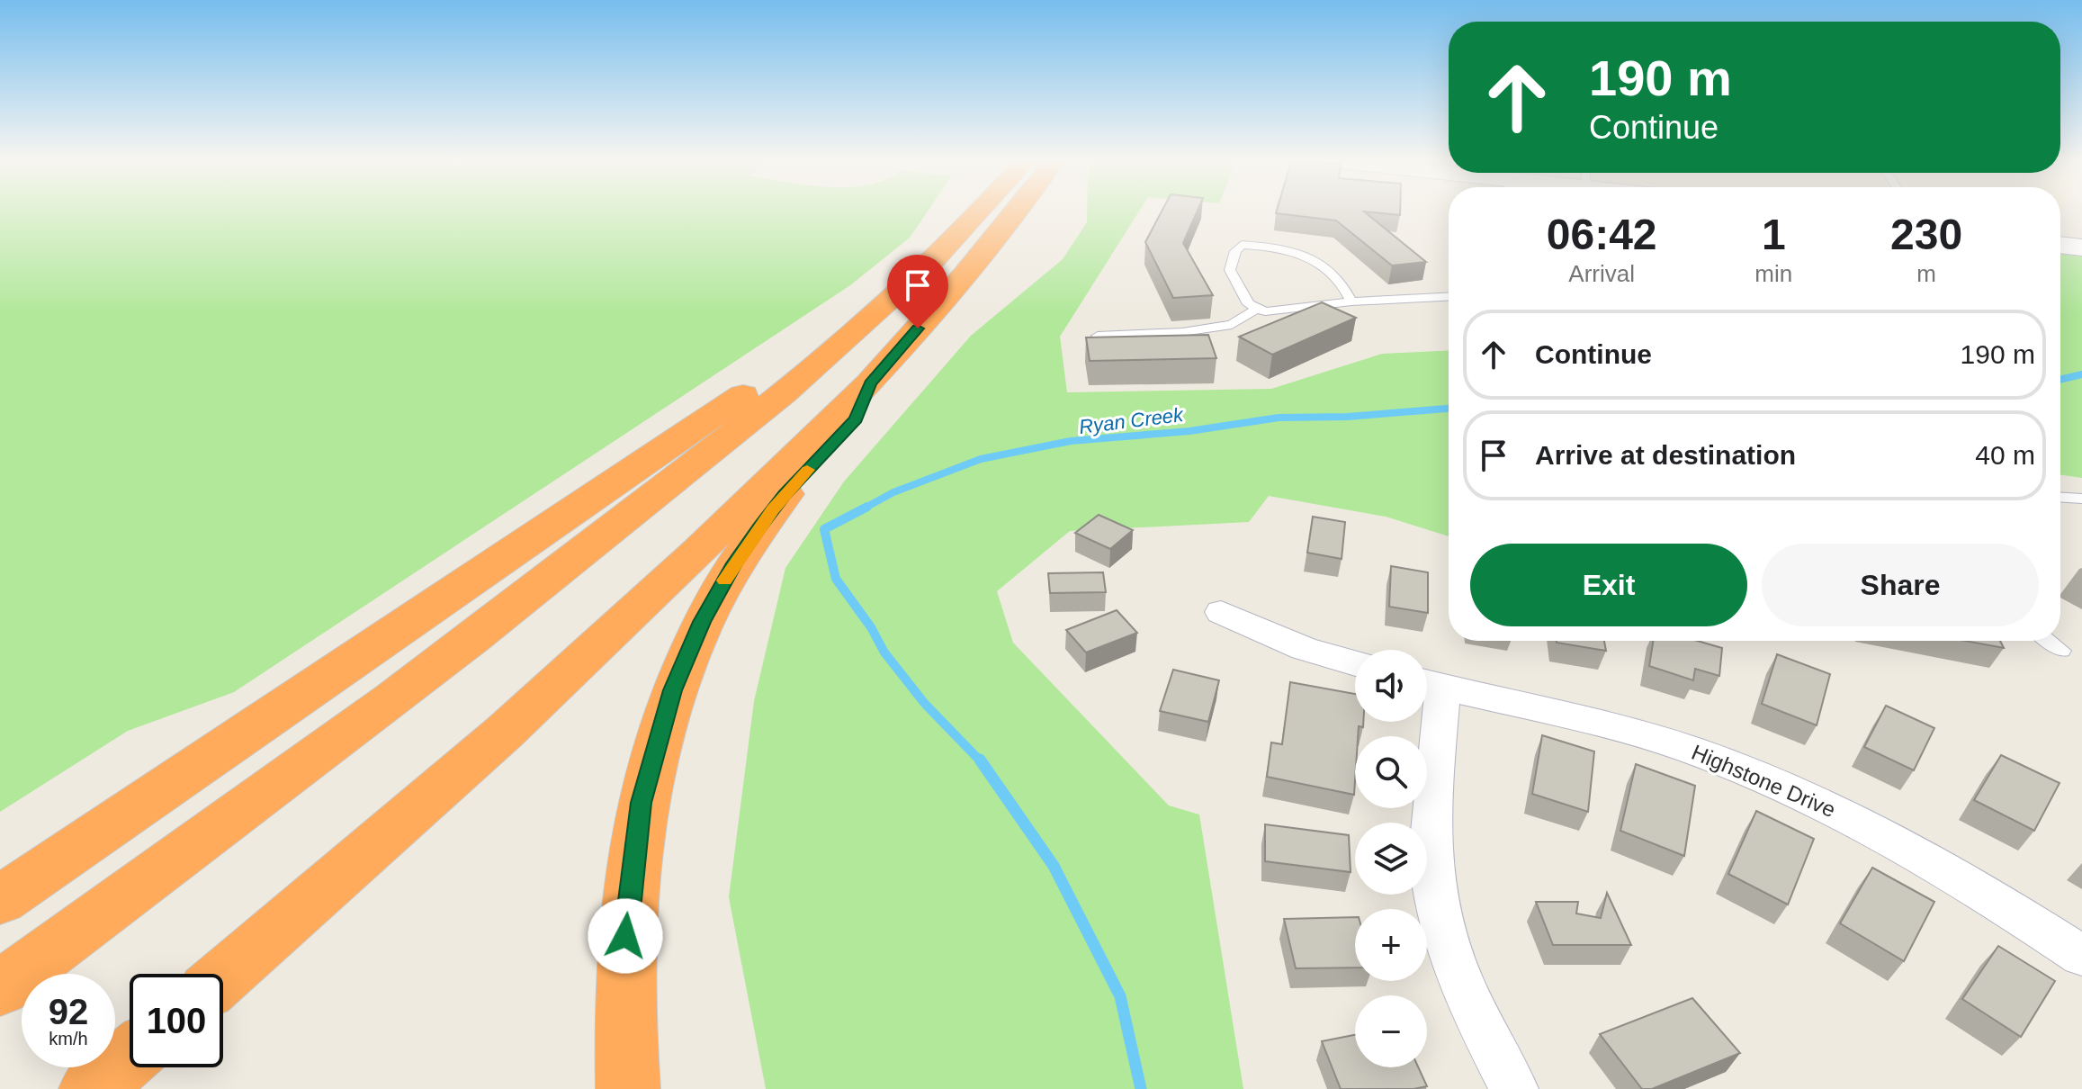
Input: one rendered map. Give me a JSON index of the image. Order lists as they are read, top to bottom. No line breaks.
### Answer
{"streets":{"street":["Highstone Drive"]},"water":["Ryan Creek"],"page":{"turn":["190 m","Continue"],"eta":["06:42","Arrival","1","min","230","m"],"list":[{"name":"Continue","value":"190 m"},{"name":"Arrive at destination","value":"40 m"}],"buttons":["Exit","Share"],"map_buttons":["+","−"],"speed":"92 km/h","limit":"100"}}
